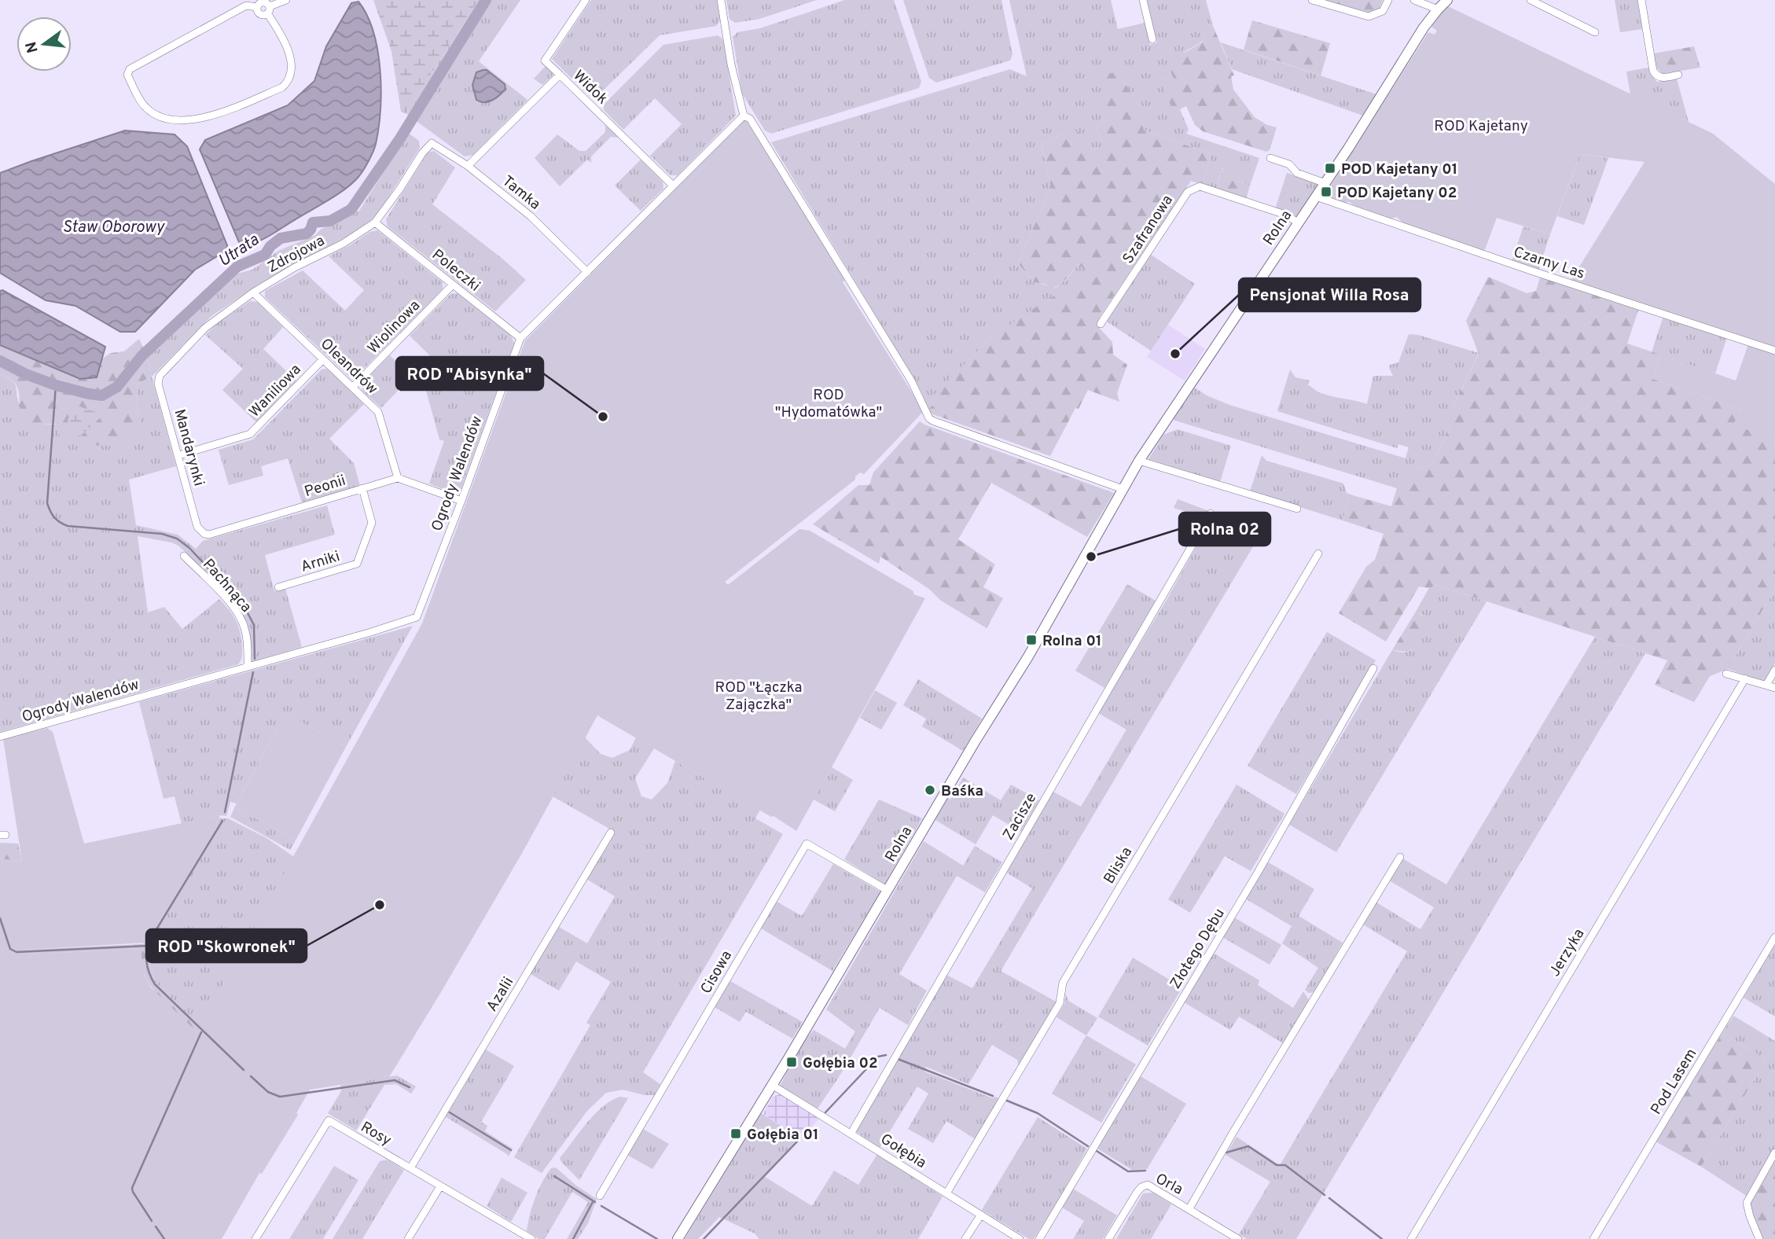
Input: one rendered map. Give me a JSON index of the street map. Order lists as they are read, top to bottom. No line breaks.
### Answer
{"streets":{"street":["Widok","Tamka","Rolna","Szafranowa","Zdrojowa","Czarny Las","Poleczki","Wiolinowa","Oleandrów","Waniliowa","Mandarynki","Ogrody Walendów","Peonii","Arniki","Pachnąca","Zacisze","Bliska","Złotego Dębu","Jerzyka","Cisowa","Azalii","Pod Lasem","Rosy","Gołębia","Orla"]},"crossings":[["Widok","Tamka"],["Widok","Ogrody Walendów"],["Tamka","Zdrojowa"],["Tamka","Ogrody Walendów"],["Rolna","Szafranowa"],["Rolna","Czarny Las"],["Rolna","Cisowa"],["Rolna","Gołębia"],["Zdrojowa","Poleczki"],["Zdrojowa","Oleandrów"],["Zdrojowa","Mandarynki"],["Poleczki","Wiolinowa"],["Poleczki","Ogrody Walendów"],["Wiolinowa","Oleandrów"],["Oleandrów","Waniliowa"],["Oleandrów","Peonii"],["Waniliowa","Mandarynki"],["Mandarynki","Peonii"],["Ogrody Walendów","Pachnąca"],["Peonii","Arniki"],["Zacisze","Gołębia"],["Bliska","Gołębia"],["Azalii","Rosy"]],"water":["Staw Oborowy","Utrata"],"parks":["ROD Kajetany","ROD \"Hydomatówka\"","ROD \"Łączka Zajączka\""],"places":{"transit":["POD Kajetany 01","POD Kajetany 02","Rolna 01","Gołębia 02","Gołębia 01"],"other":["Pensjonat Willa Rosa","ROD \"Abisynka\"","Rolna 02","Baśka","ROD \"Skowronek\""]},"north":"left"}
